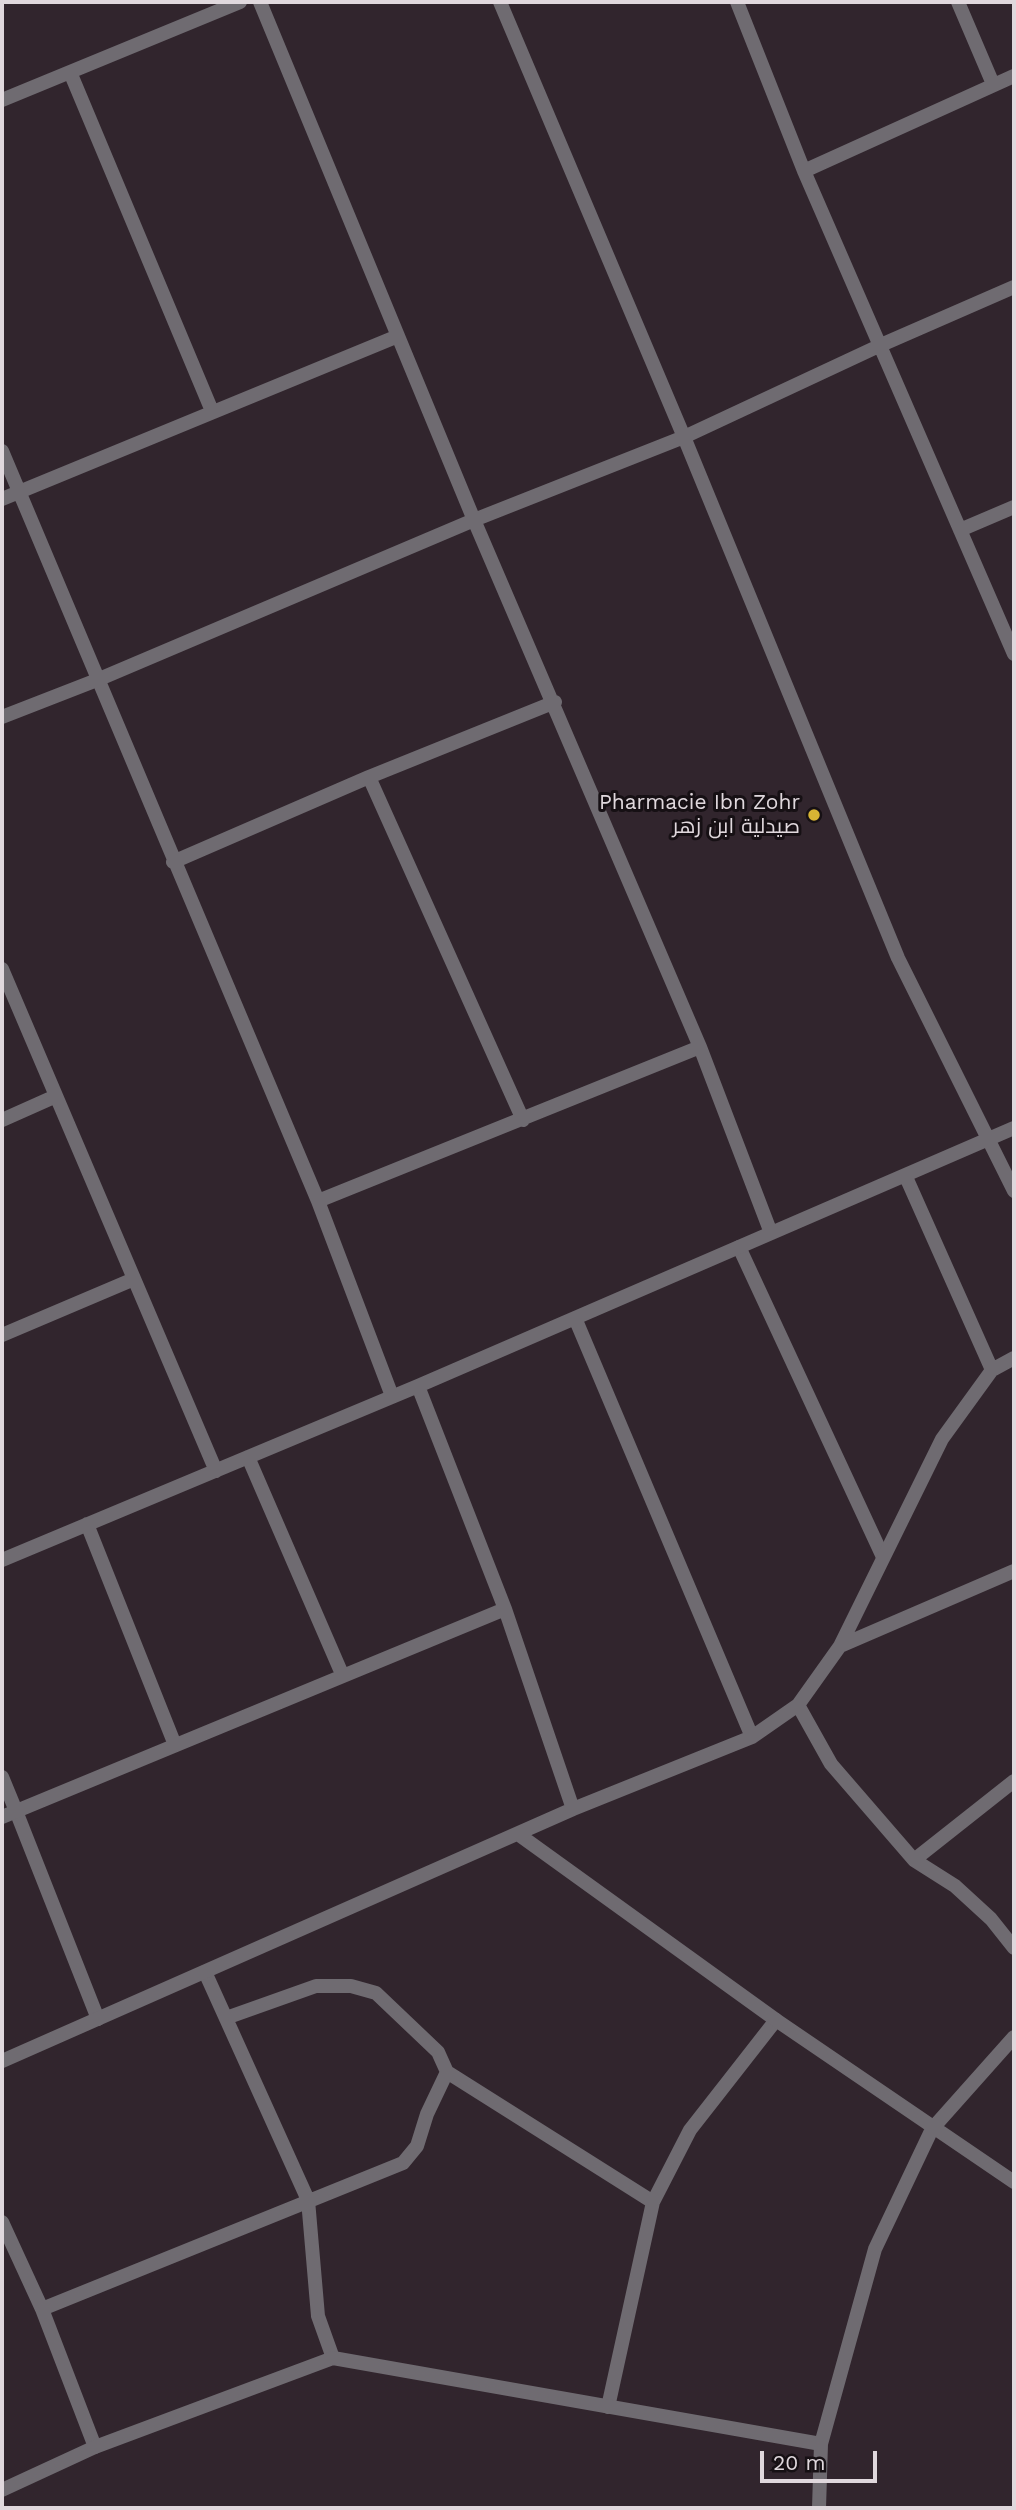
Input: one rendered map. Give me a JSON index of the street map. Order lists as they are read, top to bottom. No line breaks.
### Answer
{"places":["Pharmacie Ibn Zohr صيدلية ابن زهر"],"scale_bar":"20 m"}
